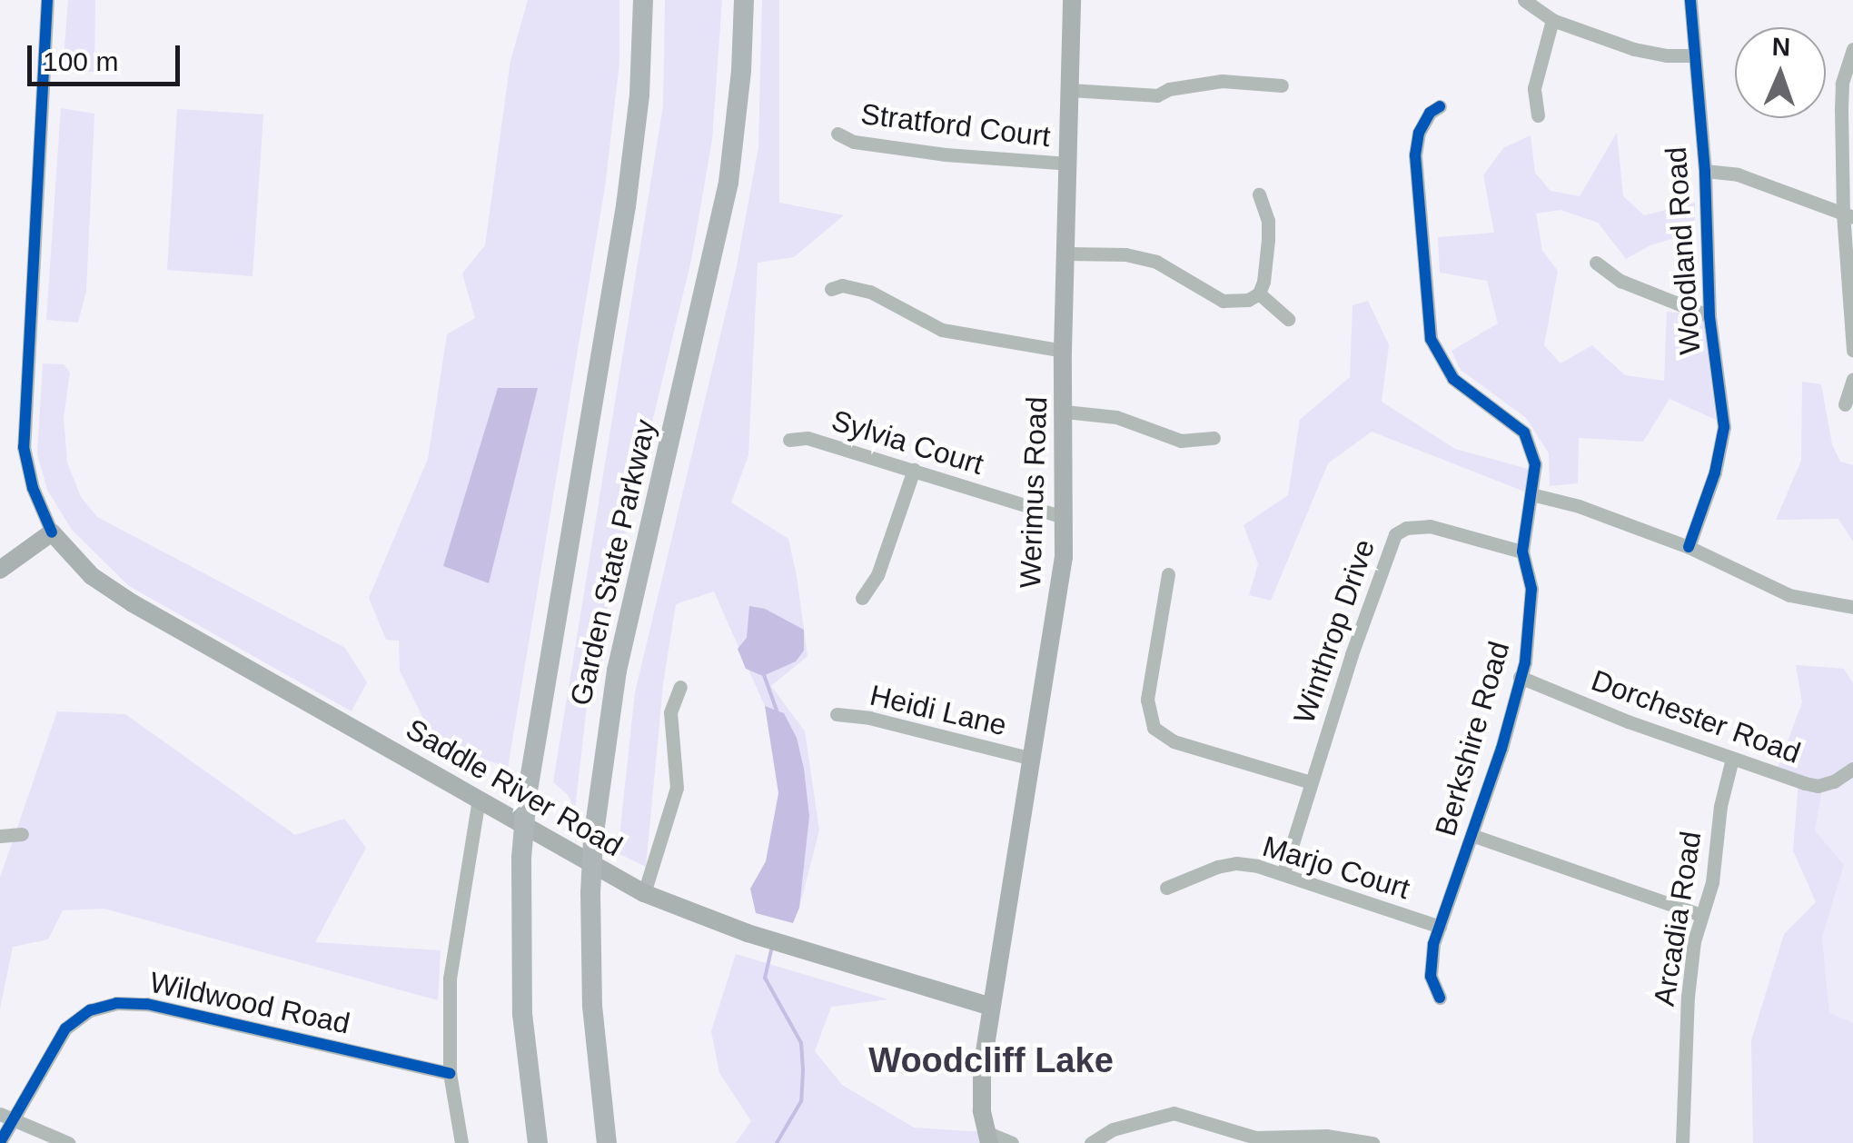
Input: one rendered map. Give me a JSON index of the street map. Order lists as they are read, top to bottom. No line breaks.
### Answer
{"streets":{"highway":["Garden State Parkway"],"main road":["Werimus Road","Saddle River Road"],"street":["Stratford Court","Woodland Road","Sylvia Court","Winthrop Drive","Heidi Lane","Dorchester Road","Berkshire Road","Marjo Court","Arcadia Road","Wildwood Road"]},"crossings":[["Stratford Court","Werimus Road"],["Sylvia Court","Werimus Road"],["Werimus Road","Heidi Lane"],["Werimus Road","Saddle River Road"],["Winthrop Drive","Berkshire Road"],["Winthrop Drive","Marjo Court"],["Dorchester Road","Berkshire Road"],["Dorchester Road","Arcadia Road"],["Berkshire Road","Marjo Court"]],"districts":["Woodcliff Lake"],"scale_bar":"100 m","north":"top"}
